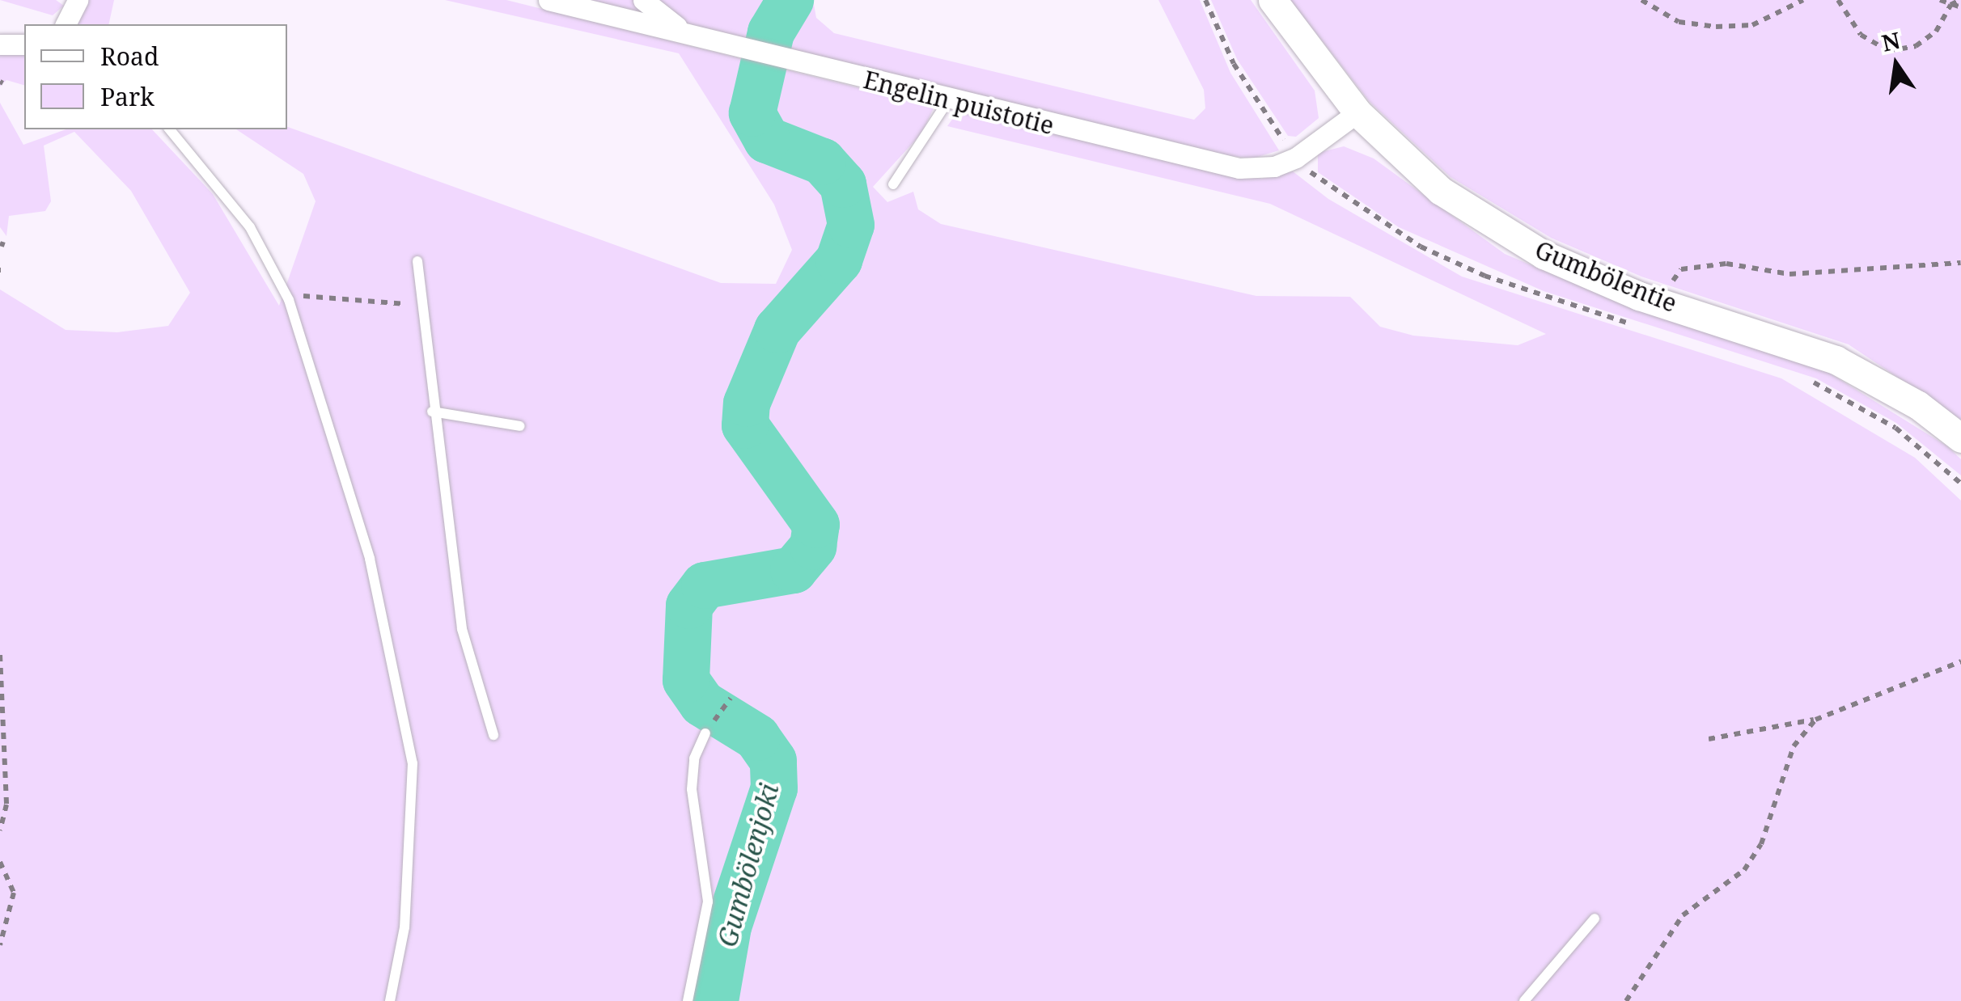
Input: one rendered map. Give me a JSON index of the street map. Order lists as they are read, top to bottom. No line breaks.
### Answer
{"streets":{"main road":["Gumbölentie"],"street":["Engelin puistotie"]},"crossings":[["Engelin puistotie","Gumbölentie"]],"water":["Gumbölenjoki"],"legend":["Road","Park"],"north":"top"}
